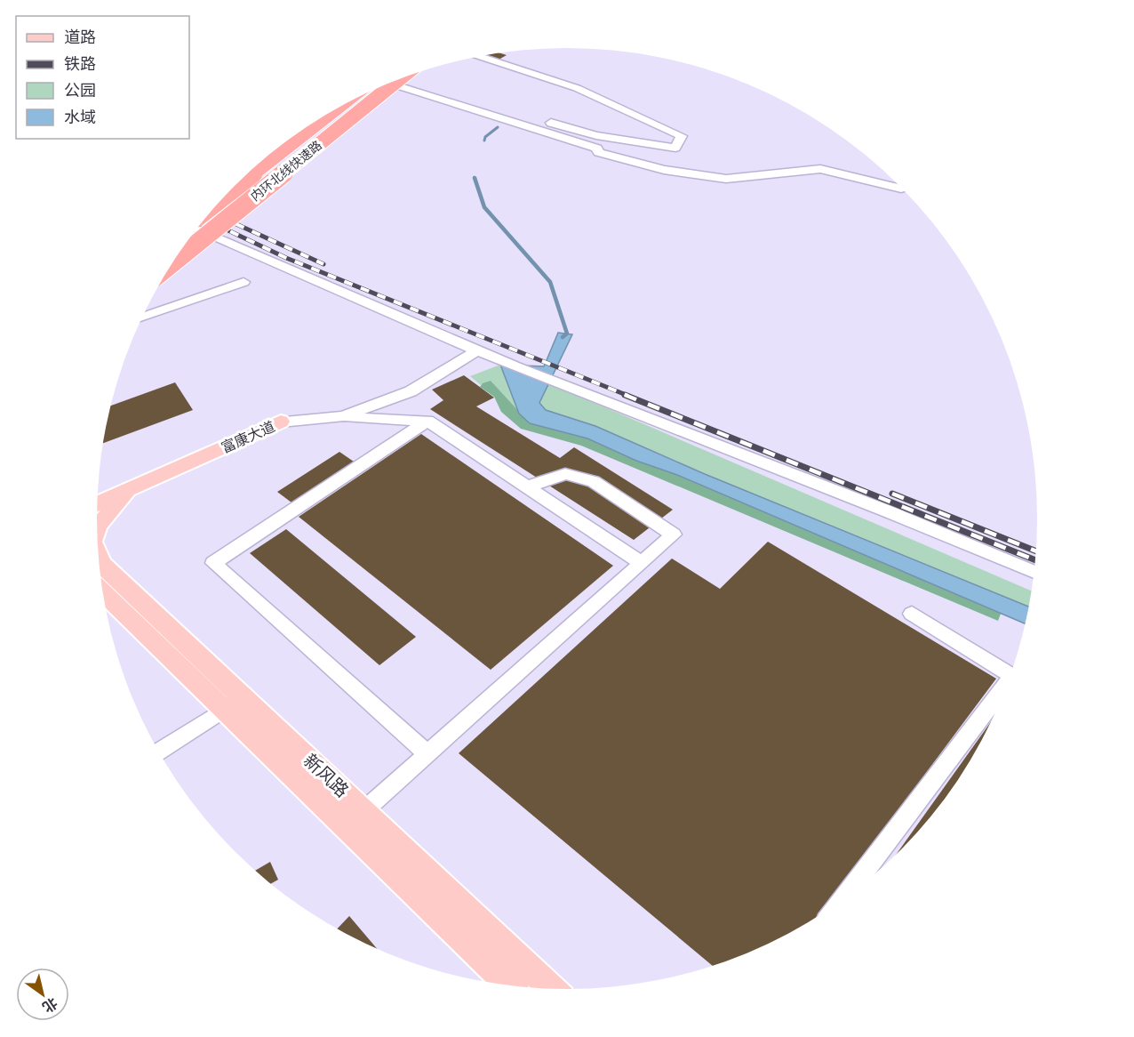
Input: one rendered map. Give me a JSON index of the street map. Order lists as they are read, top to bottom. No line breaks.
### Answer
{"streets":{"highway":["内环北线快速路"],"main road":["富康大道","新风路"]},"legend":["道路","铁路","公园","水域"],"north":"bottom right"}
